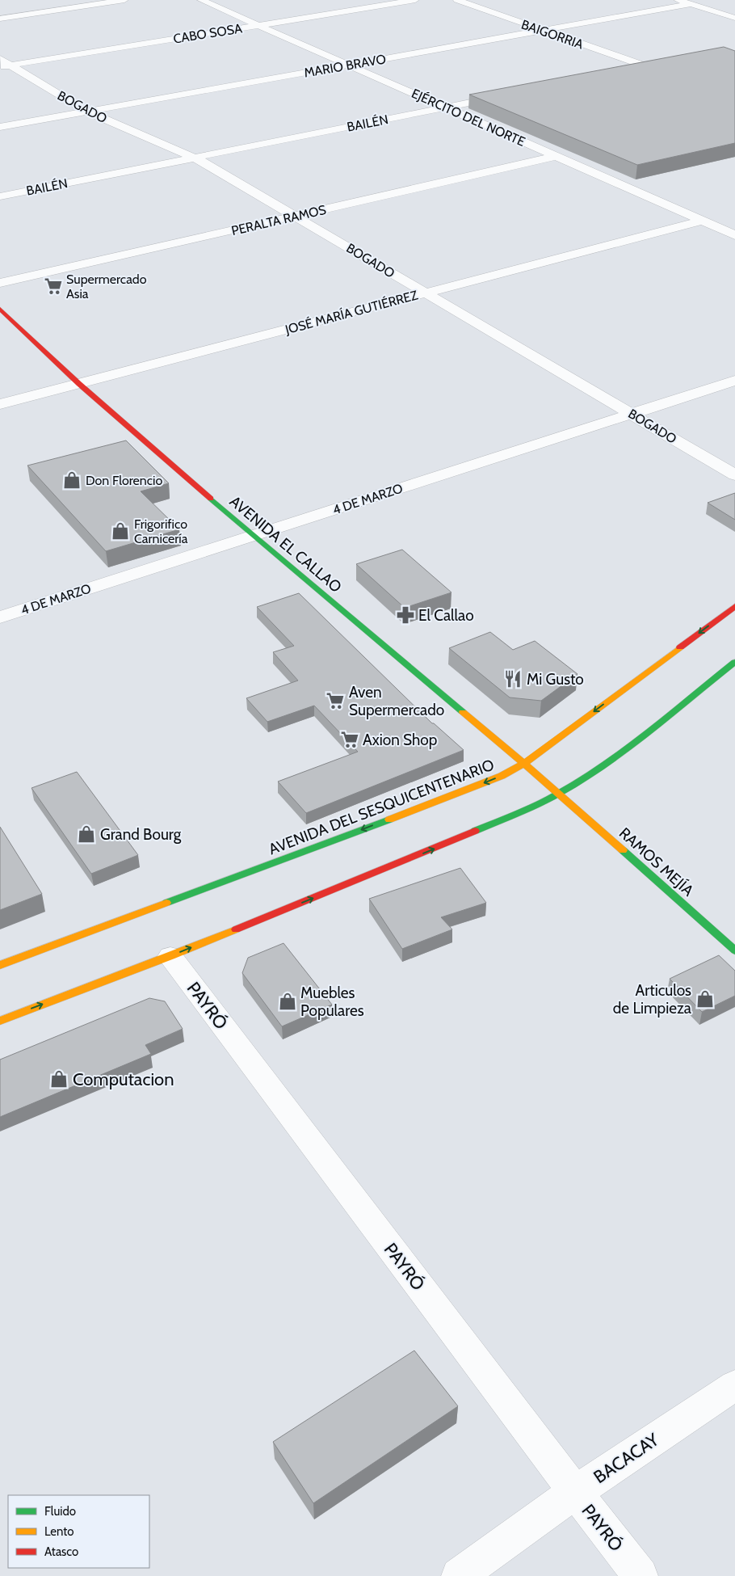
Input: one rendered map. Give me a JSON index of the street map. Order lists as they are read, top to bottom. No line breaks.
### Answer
{"streets":{"main road":["AVENIDA EL CALLAO","AVENIDA DEL SESQUICENTENARIO","RAMOS MEJÍA"],"street":["CABO SOSA","BAIGORRIA","MARIO BRAVO","BOGADO","EJÉRCITO DEL NORTE","BAILÉN","PERALTA RAMOS","JOSÉ MARÍA GUTIÉRREZ","4 DE MARZO","PAYRÓ","BACACAY"]},"crossings":[["CABO SOSA","BOGADO"],["CABO SOSA","EJÉRCITO DEL NORTE"],["BAIGORRIA","MARIO BRAVO"],["MARIO BRAVO","BOGADO"],["MARIO BRAVO","EJÉRCITO DEL NORTE"],["BOGADO","BAILÉN"],["BOGADO","PERALTA RAMOS"],["BOGADO","JOSÉ MARÍA GUTIÉRREZ"],["BOGADO","4 DE MARZO"],["EJÉRCITO DEL NORTE","BAILÉN"],["EJÉRCITO DEL NORTE","PERALTA RAMOS"],["EJÉRCITO DEL NORTE","JOSÉ MARÍA GUTIÉRREZ"],["JOSÉ MARÍA GUTIÉRREZ","AVENIDA EL CALLAO"],["4 DE MARZO","AVENIDA EL CALLAO"],["AVENIDA EL CALLAO","AVENIDA DEL SESQUICENTENARIO"],["AVENIDA EL CALLAO","RAMOS MEJÍA"],["PAYRÓ","BACACAY"]],"places":{"supermarket":["Supermercado Asia","Aven Supermercado","Axion Shop"],"shop":["Don Florencio","Frigorifico Carnicería","Grand Bourg","Articulos de Limpieza","Muebles Populares","Computacion"],"pharmacy":["El Callao"],"restaurant":["Mi Gusto"]},"legend":["Fluido","Lento","Atasco"]}
